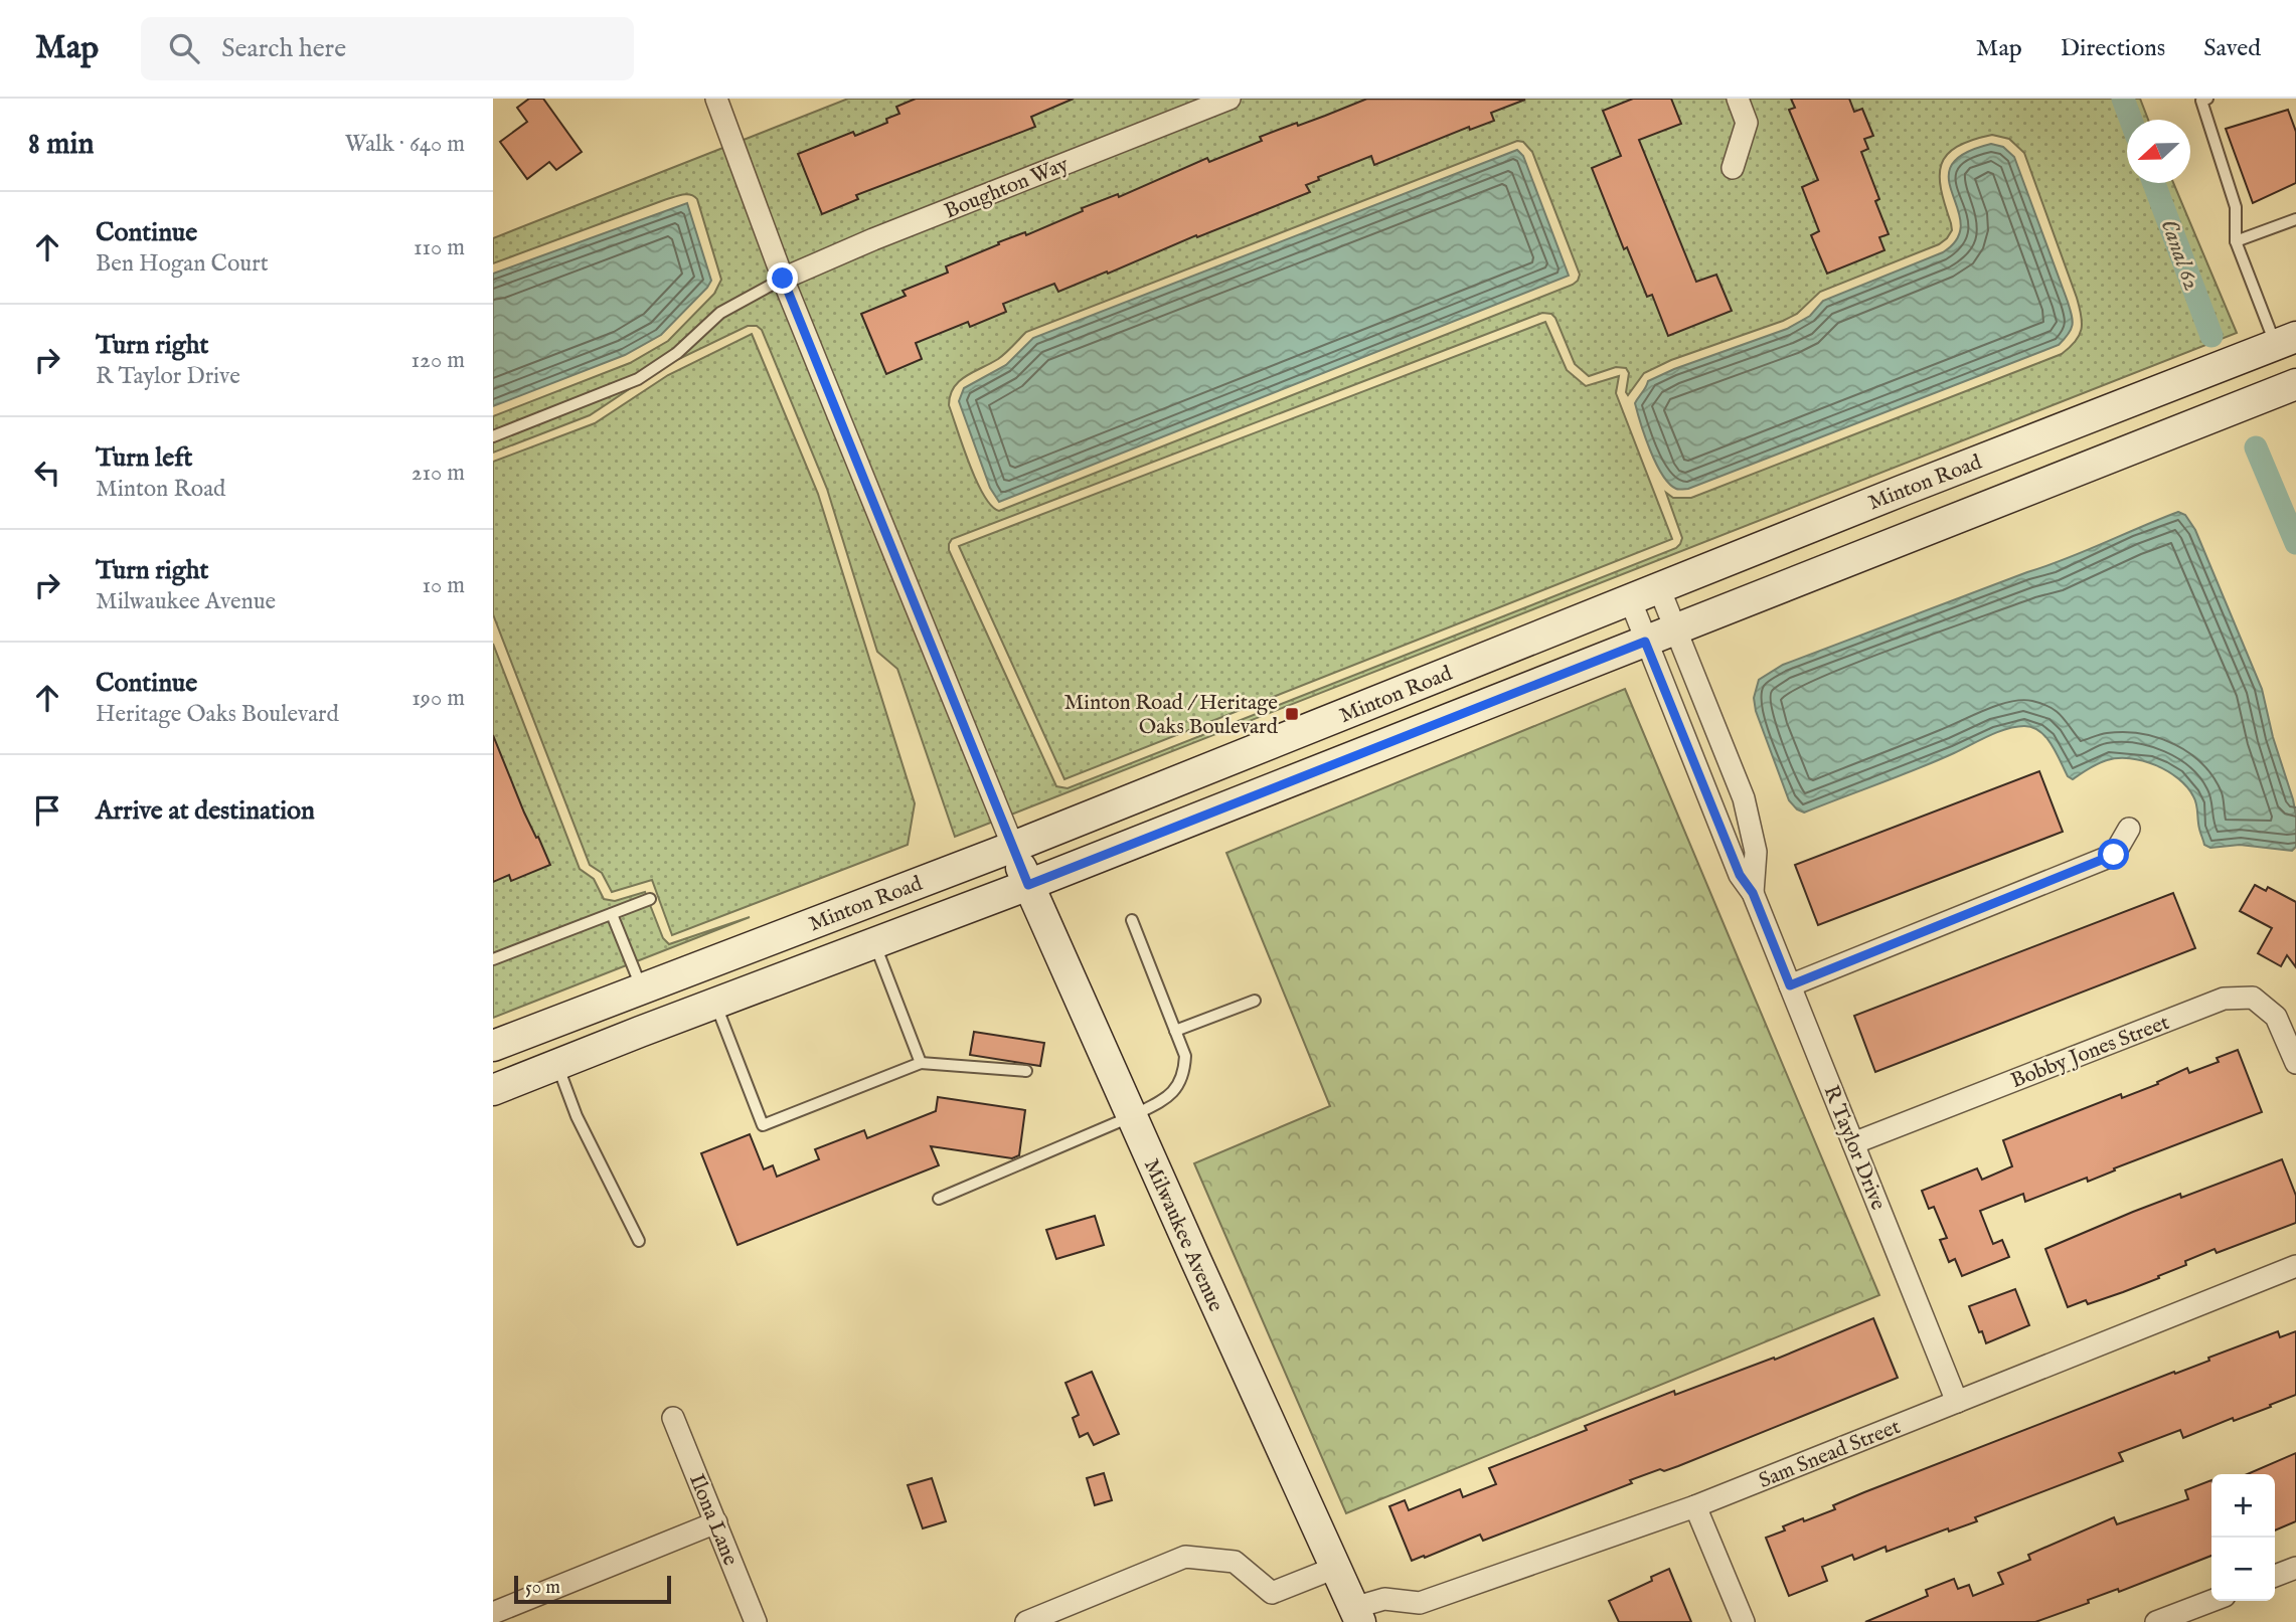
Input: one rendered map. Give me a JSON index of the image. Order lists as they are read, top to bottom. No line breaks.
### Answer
{"streets":{"main road":["Minton Road","Milwaukee Avenue"],"street":["Boughton Way","Bobby Jones Street","R Taylor Drive","Sam Snead Street","Ilona Lane"]},"crossings":[["Minton Road","R Taylor Drive"],["Minton Road","Milwaukee Avenue"],["Bobby Jones Street","R Taylor Drive"],["R Taylor Drive","Sam Snead Street"],["Milwaukee Avenue","Sam Snead Street"]],"water":["Canal 62"],"places":{"transit":["Minton Road / Heritage Oaks Boulevard"]},"scale_bar":"50 m","north":"left","page":{"header":"Map","search":"Search here","nav":["Map","Directions","Saved"],"heading":["8 min","Walk · 640 m"],"list":[["Continue","Ben Hogan Court","110 m"],["Turn right","R Taylor Drive","120 m"],["Turn left","Minton Road","210 m"],["Turn right","Milwaukee Avenue","10 m"],["Continue","Heritage Oaks Boulevard","190 m"],"Arrive at destination"],"map_buttons":["+","−"],"scale":"50 m"}}
